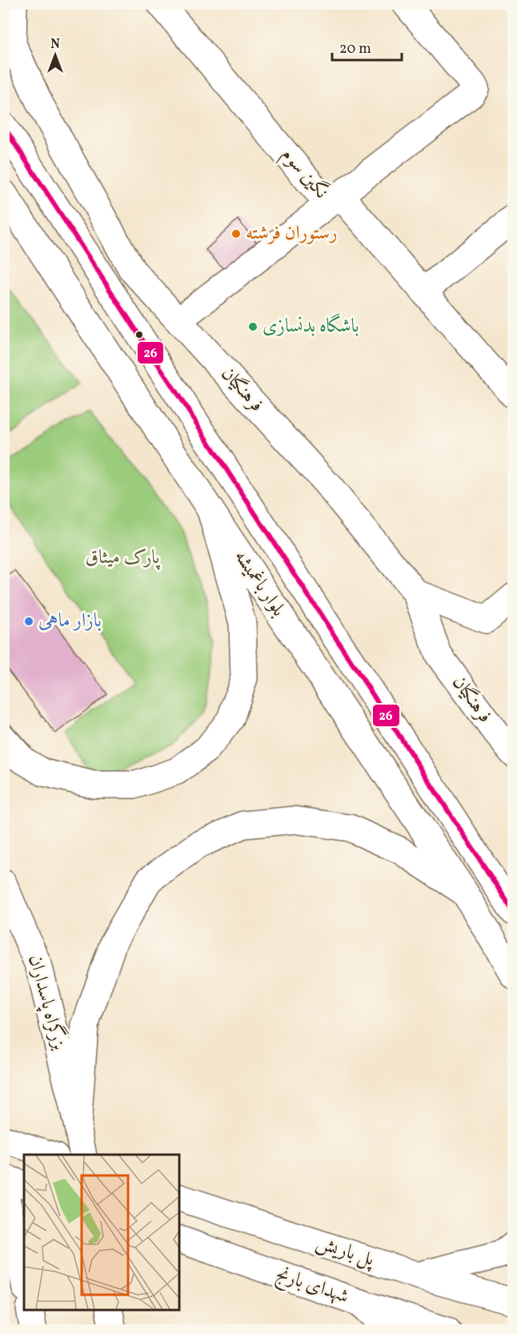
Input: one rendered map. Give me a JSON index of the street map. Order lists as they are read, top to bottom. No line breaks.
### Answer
{"streets":{"main road":["نگین سوم","فرهنگیان","بلوار باغمیشه","بزرگراه پاسداران","پل باریش","شهدای بارنج"]},"parks":["پارک میثاق"],"places":["رستوران فرشته","باشگاه بدنسازی","بازار ماهی"],"lines":["transit line 26"],"scale_bar":"20 m","north":"top"}
